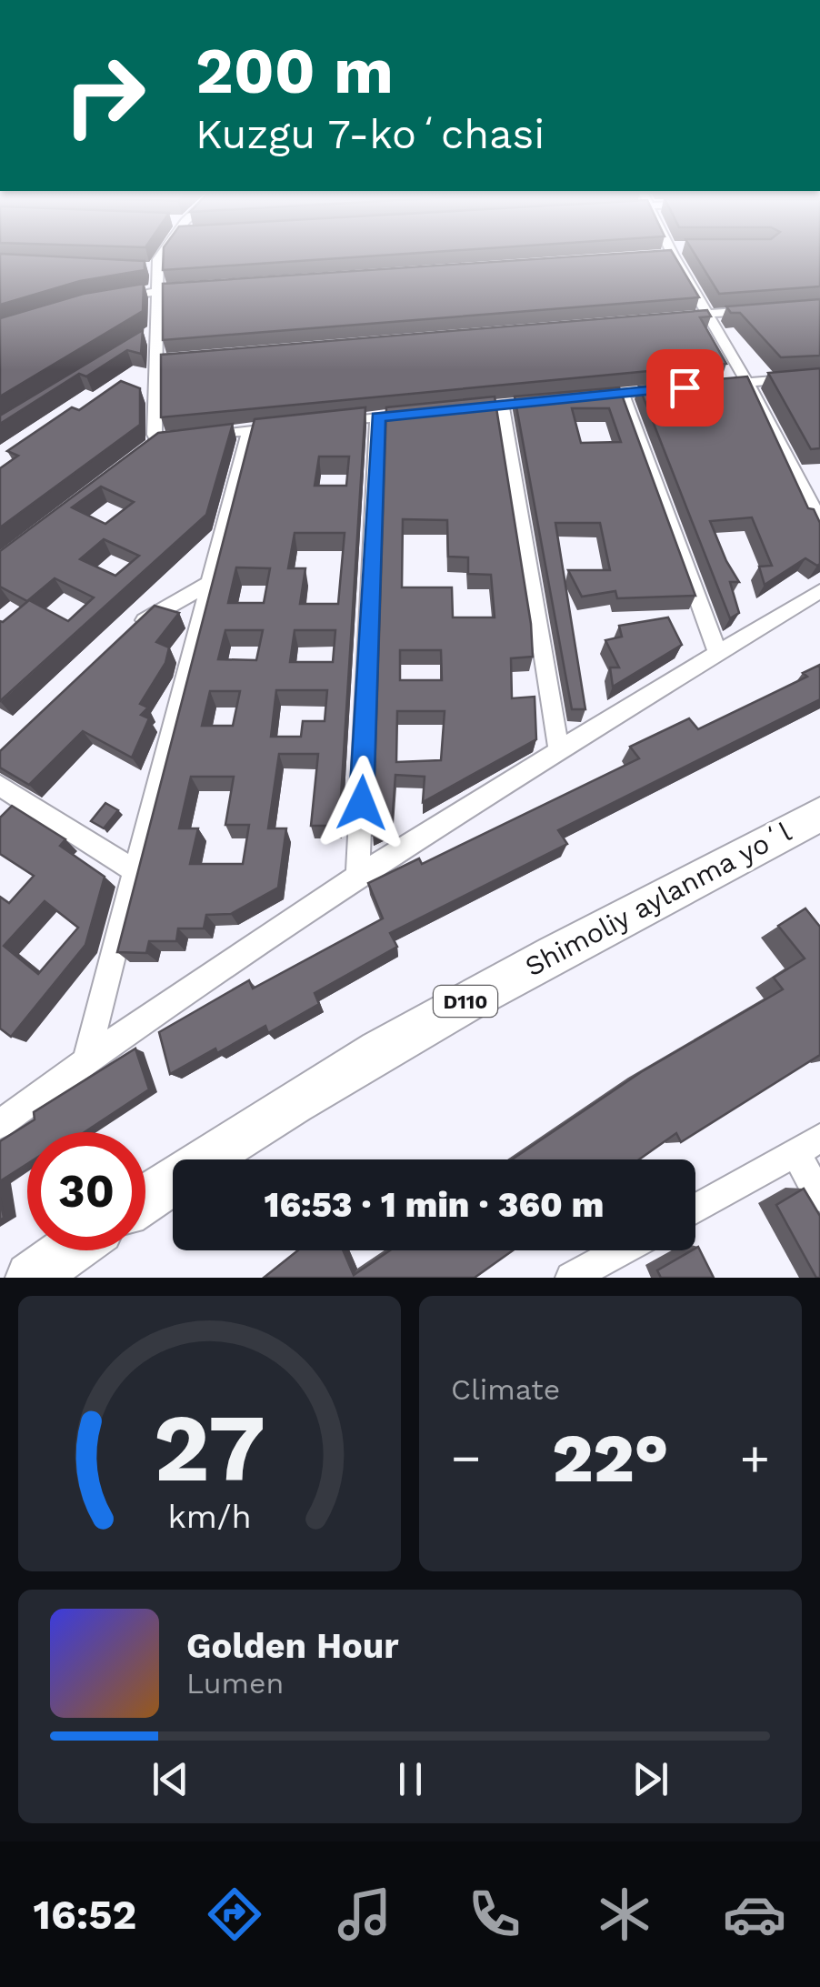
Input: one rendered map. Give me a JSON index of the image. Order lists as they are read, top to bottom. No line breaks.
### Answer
{"streets":{"main road":["Shimoliy aylanma yoʻl","D110"]},"page":{"turn":["200 m","Kuzgu 7-koʻchasi"],"limit":"30","trip":"16:53 · 1 min · 360 m","tile":"Climate","heat":["−","22°","+"],"song":["Golden Hour","Lumen"],"tabs":"16:52","gauge":["27","km/h"]}}
